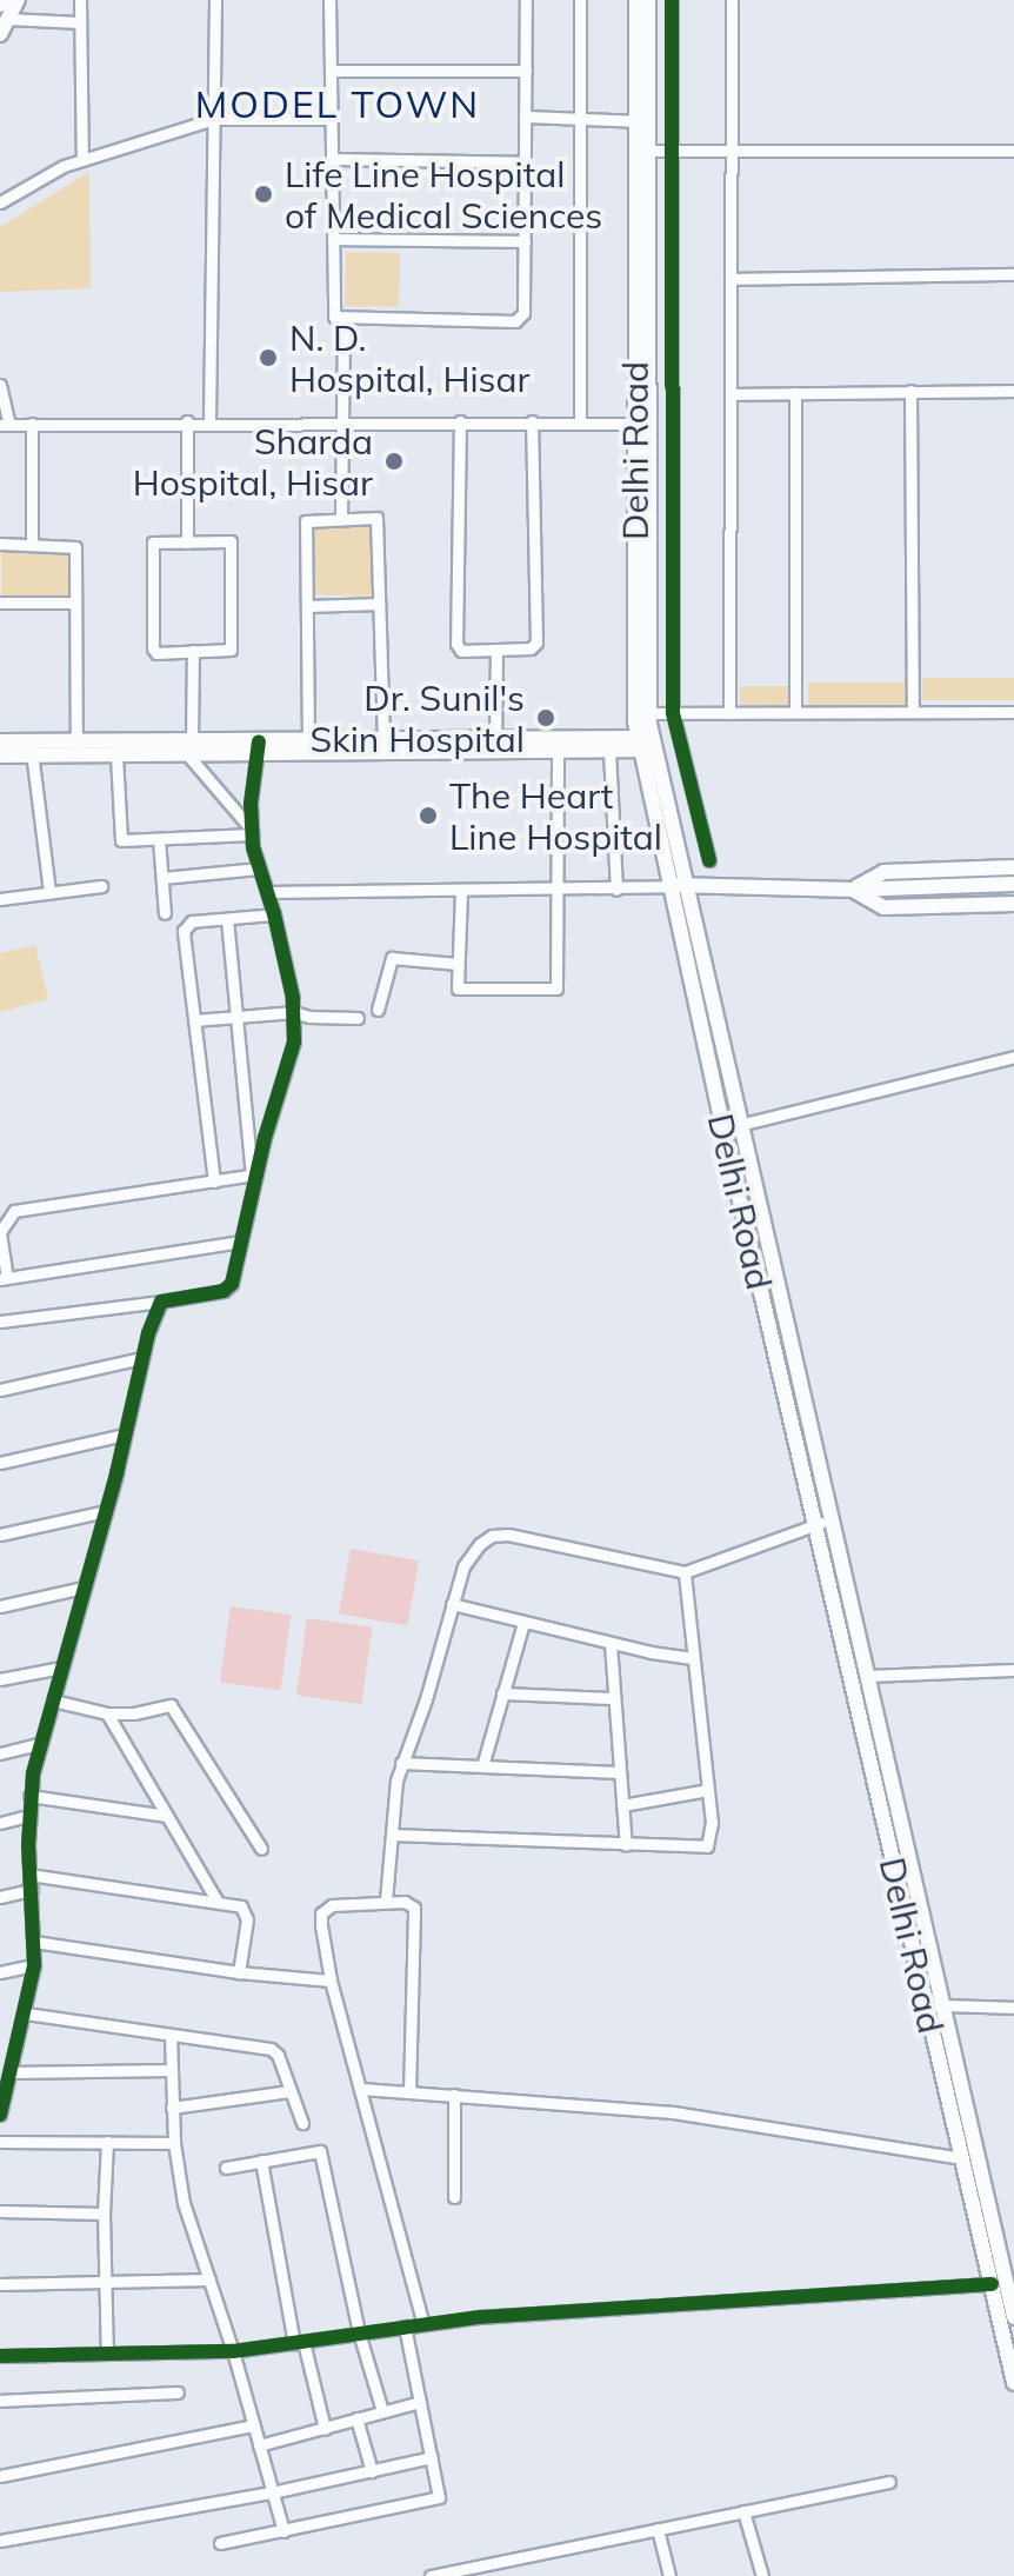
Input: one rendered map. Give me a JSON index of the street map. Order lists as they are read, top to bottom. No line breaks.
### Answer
{"streets":{"main road":["Delhi Road"]},"districts":["MODEL TOWN"],"places":["Life Line Hospital of Medical Sciences","N. D. Hospital, Hisar","Sharda Hospital, Hisar","Dr. Sunil's Skin Hospital","The Heart Line Hospital"]}
